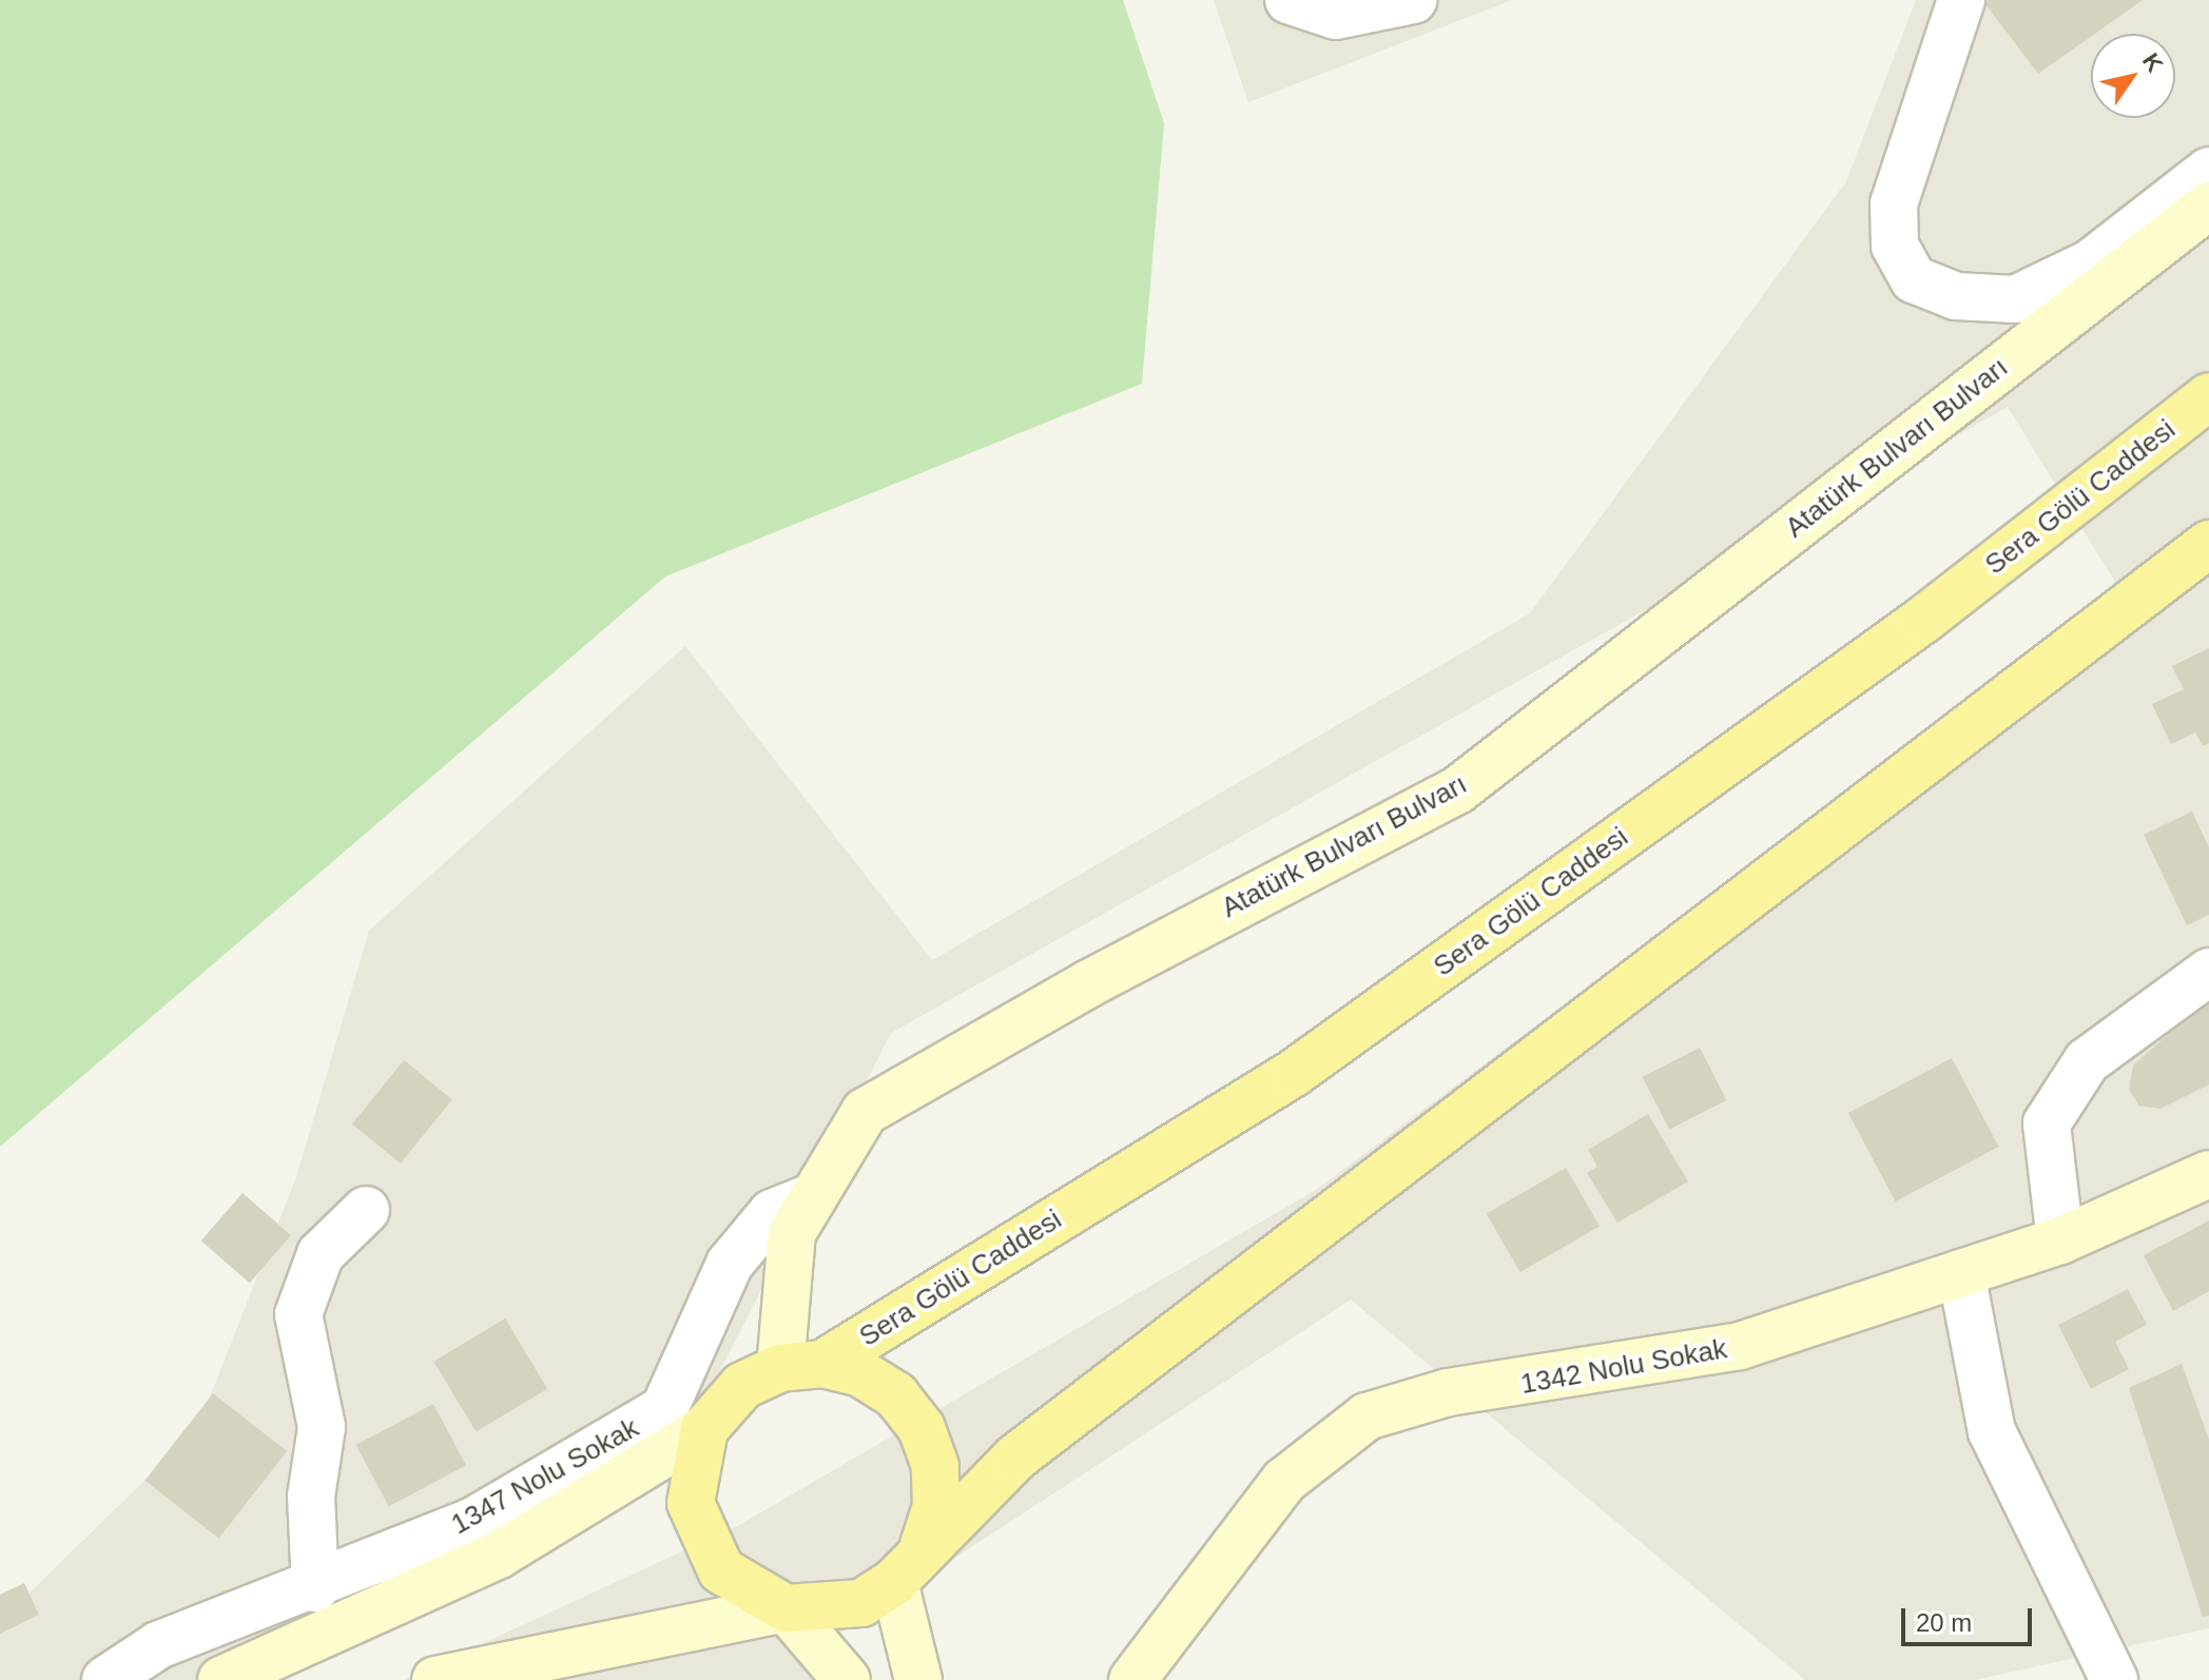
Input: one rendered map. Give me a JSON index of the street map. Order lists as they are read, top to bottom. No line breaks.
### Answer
{"streets":{"main road":["Sera Gölü Caddesi"],"street":["Atatürk Bulvarı Bulvarı","1342 Nolu Sokak","1347 Nolu Sokak"]},"crossings":[["Atatürk Bulvarı Bulvarı","Sera Gölü Caddesi"],["Atatürk Bulvarı Bulvarı","1347 Nolu Sokak"]],"scale_bar":"20 m","north":"top right"}
